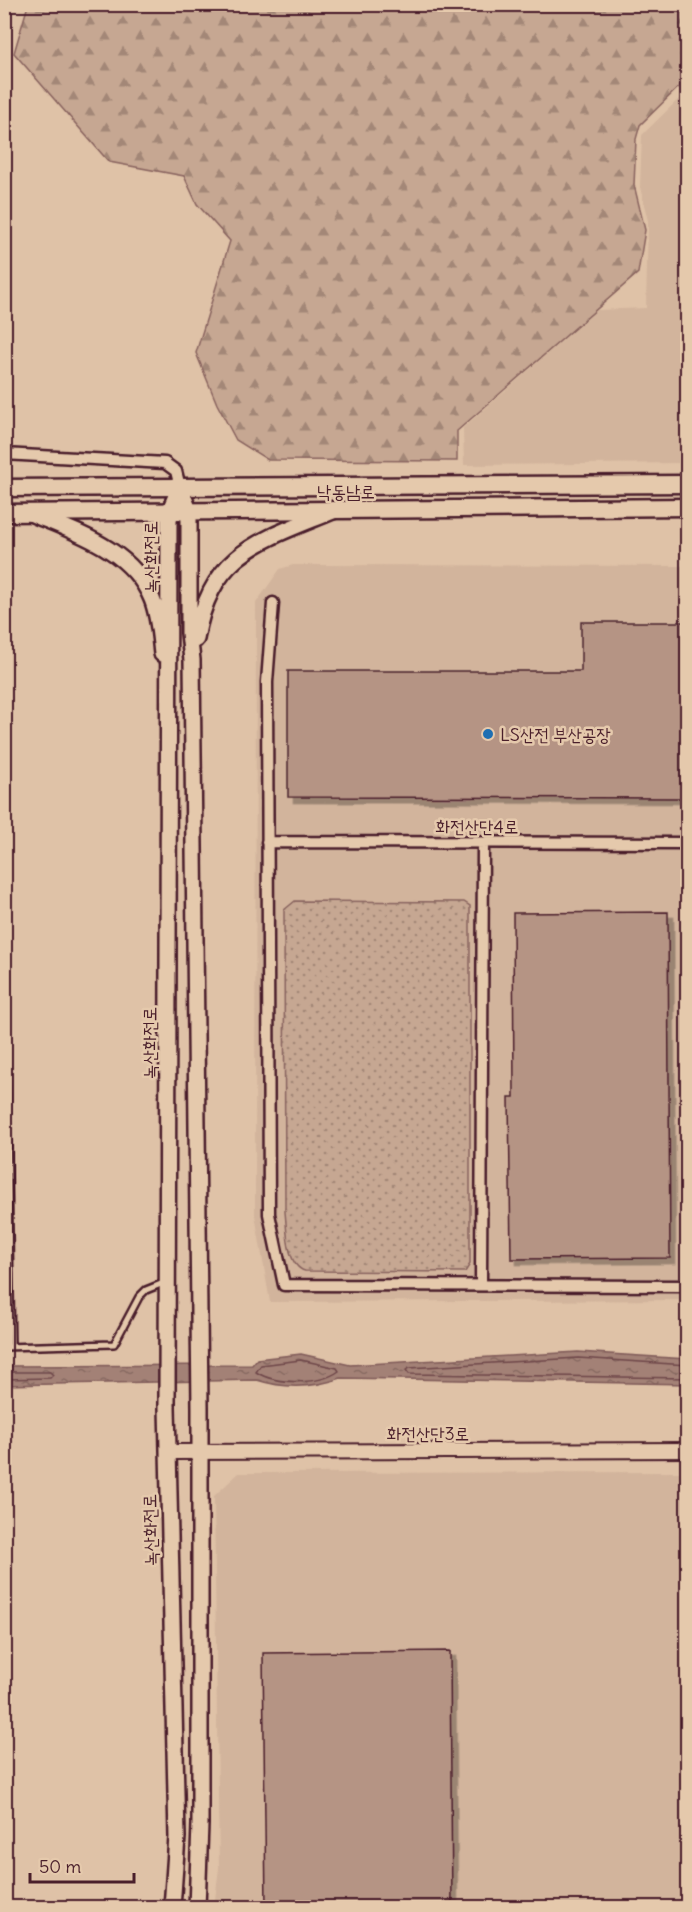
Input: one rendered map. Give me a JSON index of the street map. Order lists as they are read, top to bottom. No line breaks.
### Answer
{"streets":{"main road":["낙동남로","녹산화전로"],"street":["화전산단4로","화전산단3로"]},"crossings":[["낙동남로","녹산화전로"],["녹산화전로","화전산단3로"]],"places":["LS산전 부산공장"],"scale_bar":"50 m"}
